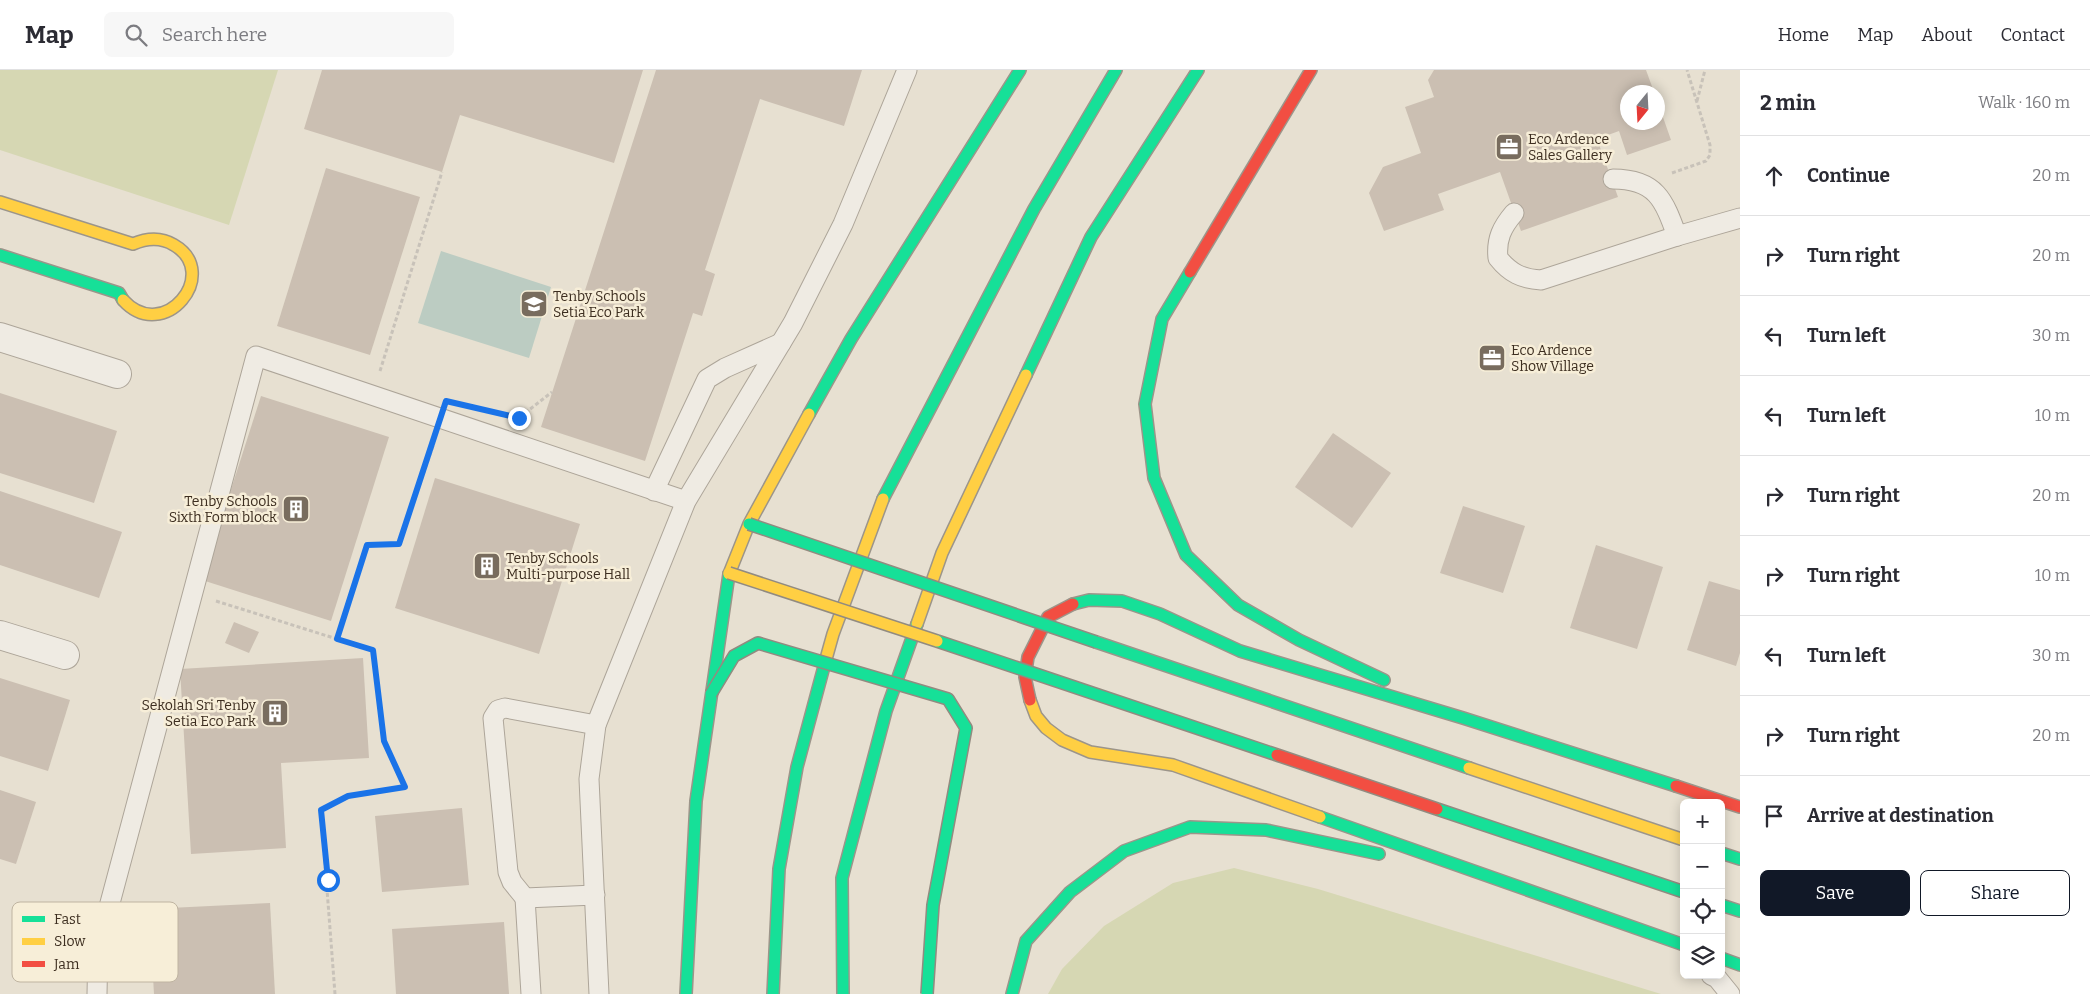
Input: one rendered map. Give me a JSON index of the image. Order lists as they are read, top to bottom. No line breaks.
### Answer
{"places":{"office":["Eco Ardence Sales Gallery","Eco Ardence Show Village"],"school or university":["Tenby Schools Setia Eco Park"],"building":["Tenby Schools Sixth Form block","Tenby Schools Multi-purpose Hall","Sekolah Sri Tenby Setia Eco Park"]},"legend":["Fast","Slow","Jam"],"north":"bottom","page":{"header":"Map","search":"Search here","nav":["Home","Map","About","Contact"],"heading":["2 min","Walk · 160 m"],"list":[["Continue","20 m"],["Turn right","20 m"],["Turn left","30 m"],["Turn left","10 m"],["Turn right","20 m"],["Turn right","10 m"],["Turn left","30 m"],["Turn right","20 m"],"Arrive at destination"],"map_buttons":["+","−"],"buttons":["Save","Share"]}}
